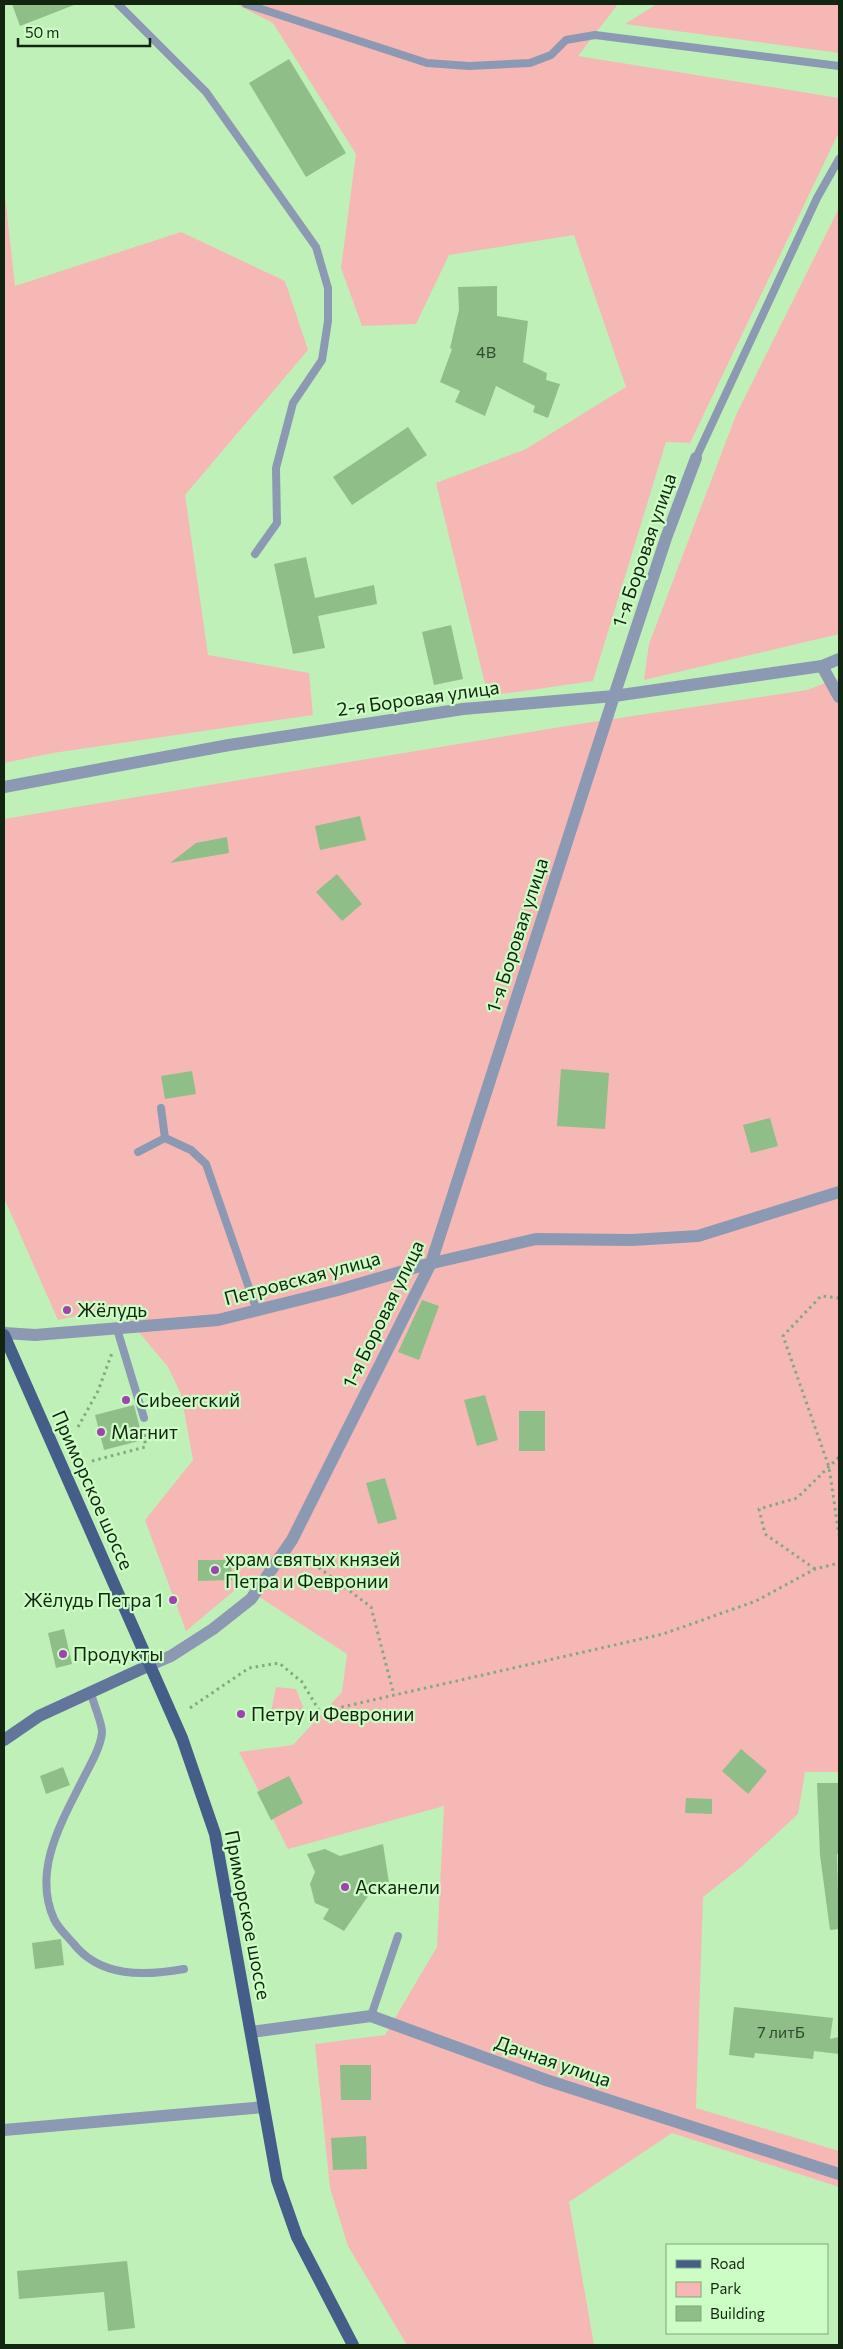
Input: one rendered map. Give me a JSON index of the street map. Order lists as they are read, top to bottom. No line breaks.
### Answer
{"streets":{"main road":["Приморское шоссе"],"street":["1-я Боровая улица","2-я Боровая улица","Петровская улица","Дачная улица"]},"crossings":[["1-я Боровая улица","2-я Боровая улица"],["1-я Боровая улица","Петровская улица"],["1-я Боровая улица","Приморское шоссе"],["Петровская улица","Приморское шоссе"],["Приморское шоссе","Дачная улица"]],"places":["Жёлудь","Сиbeerский","Магнит","храм святых князей Петра и Февронии","Жёлудь Петра 1","Продукты","Петру и Февронии","Асканели"],"house_numbers":["4В","7 литБ"],"legend":["Road","Park","Building"],"scale_bar":"50 m"}
